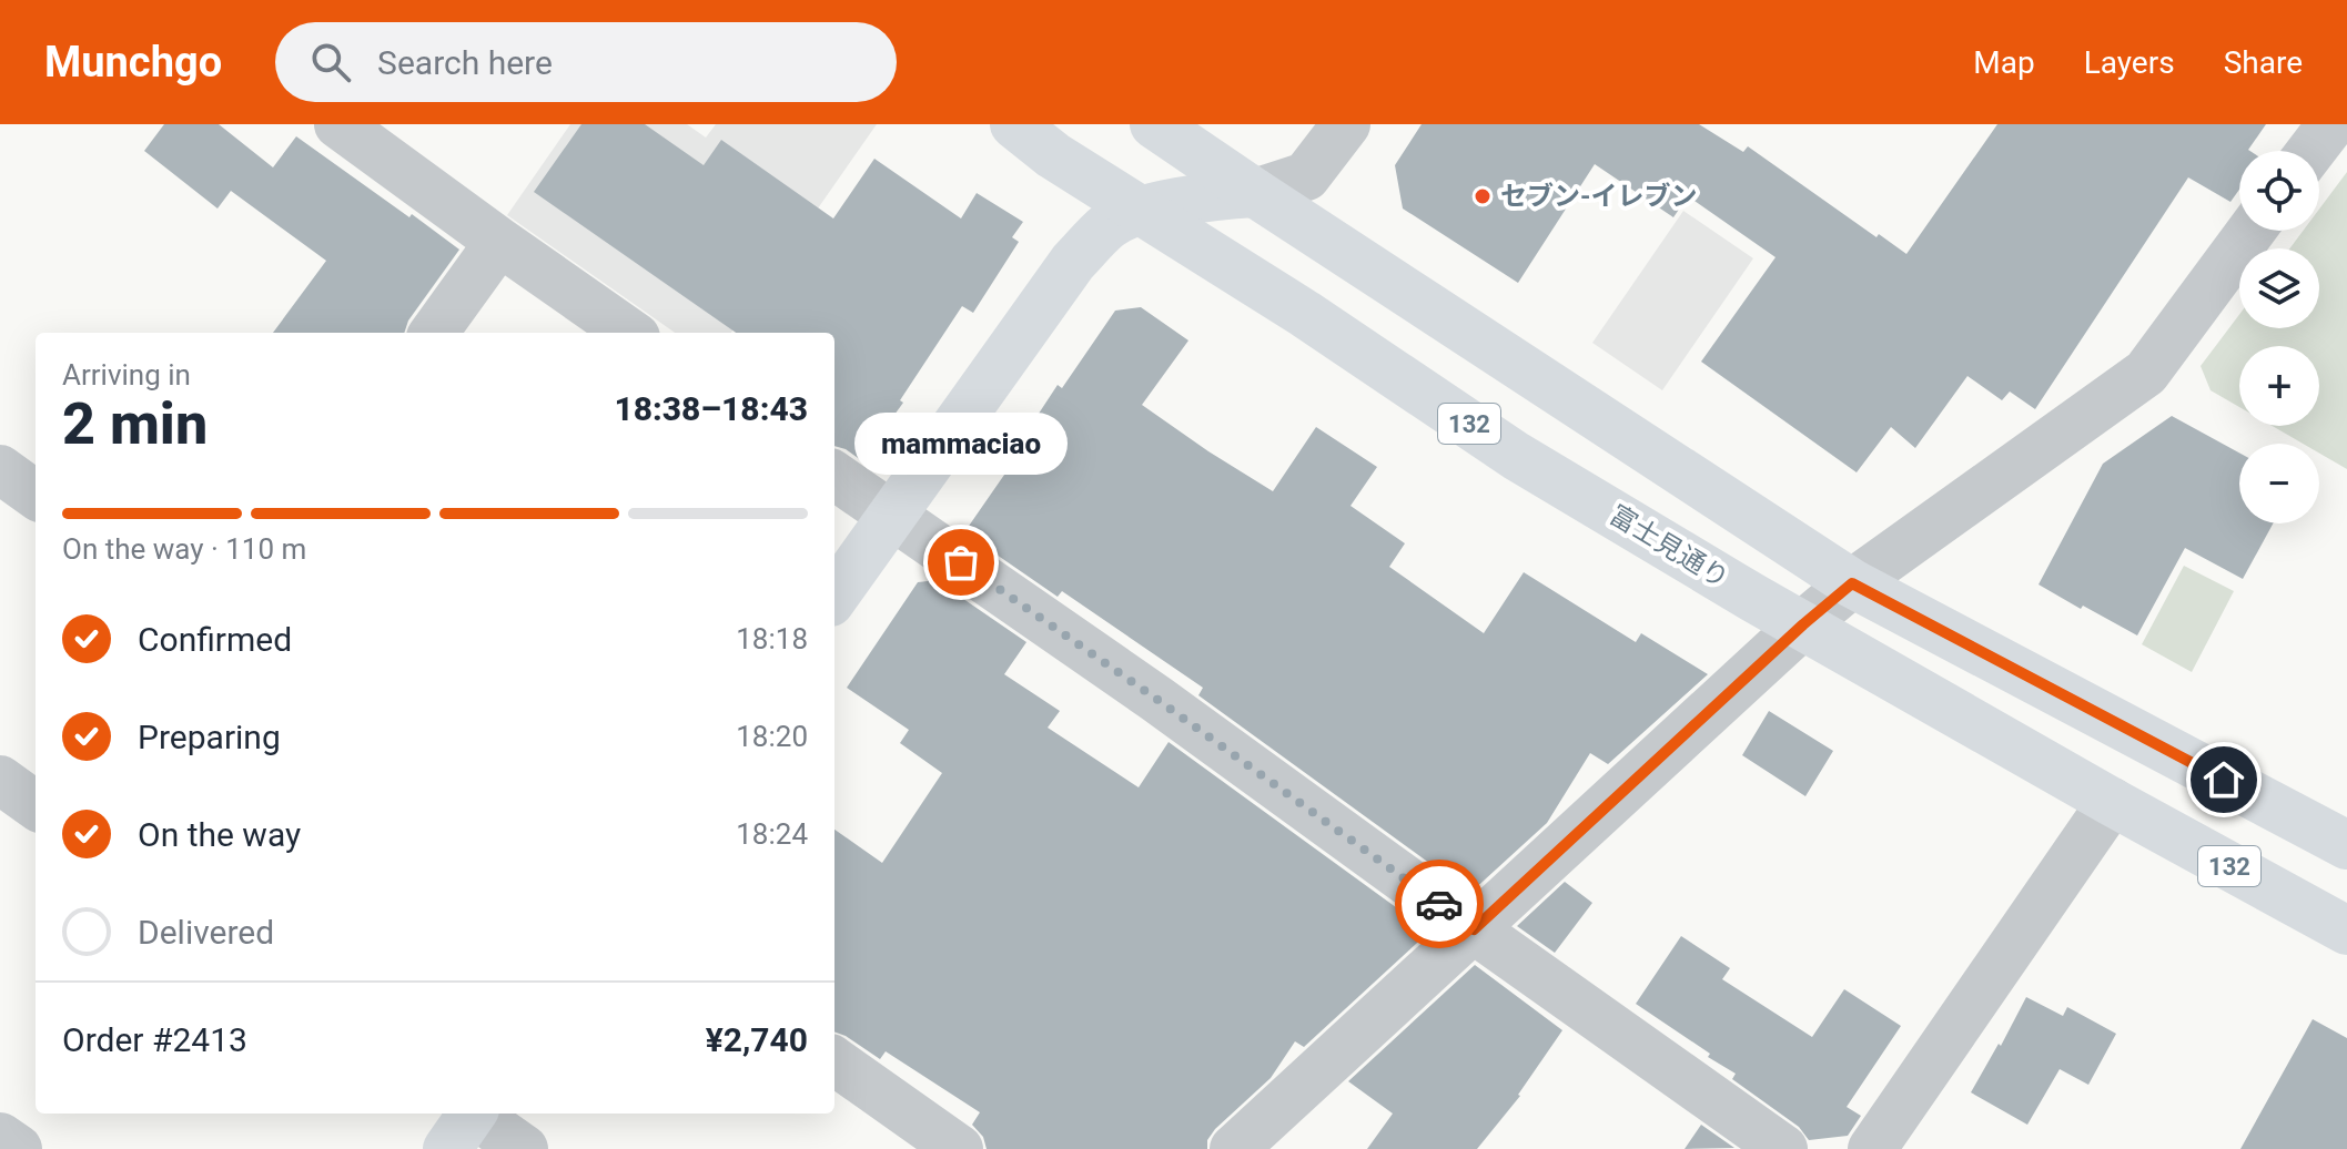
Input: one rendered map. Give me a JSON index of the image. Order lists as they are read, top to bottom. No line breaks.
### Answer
{"streets":{"main road":["132","富士見通り"]},"places":["セブン-イレブン","mammaciao"],"page":{"header":"Munchgo","search":"Search here","nav":["Map","Layers","Share"],"map_buttons":["+","−"],"heading":["2 min","Arriving in","18:38–18:43"],"panel":["Order #2413","¥2,740"],"bubble":"mammaciao","bar":"On the way · 110 m","list":[["Confirmed","18:18"],["Preparing","18:20"],["On the way","18:24"],"Delivered"]}}
